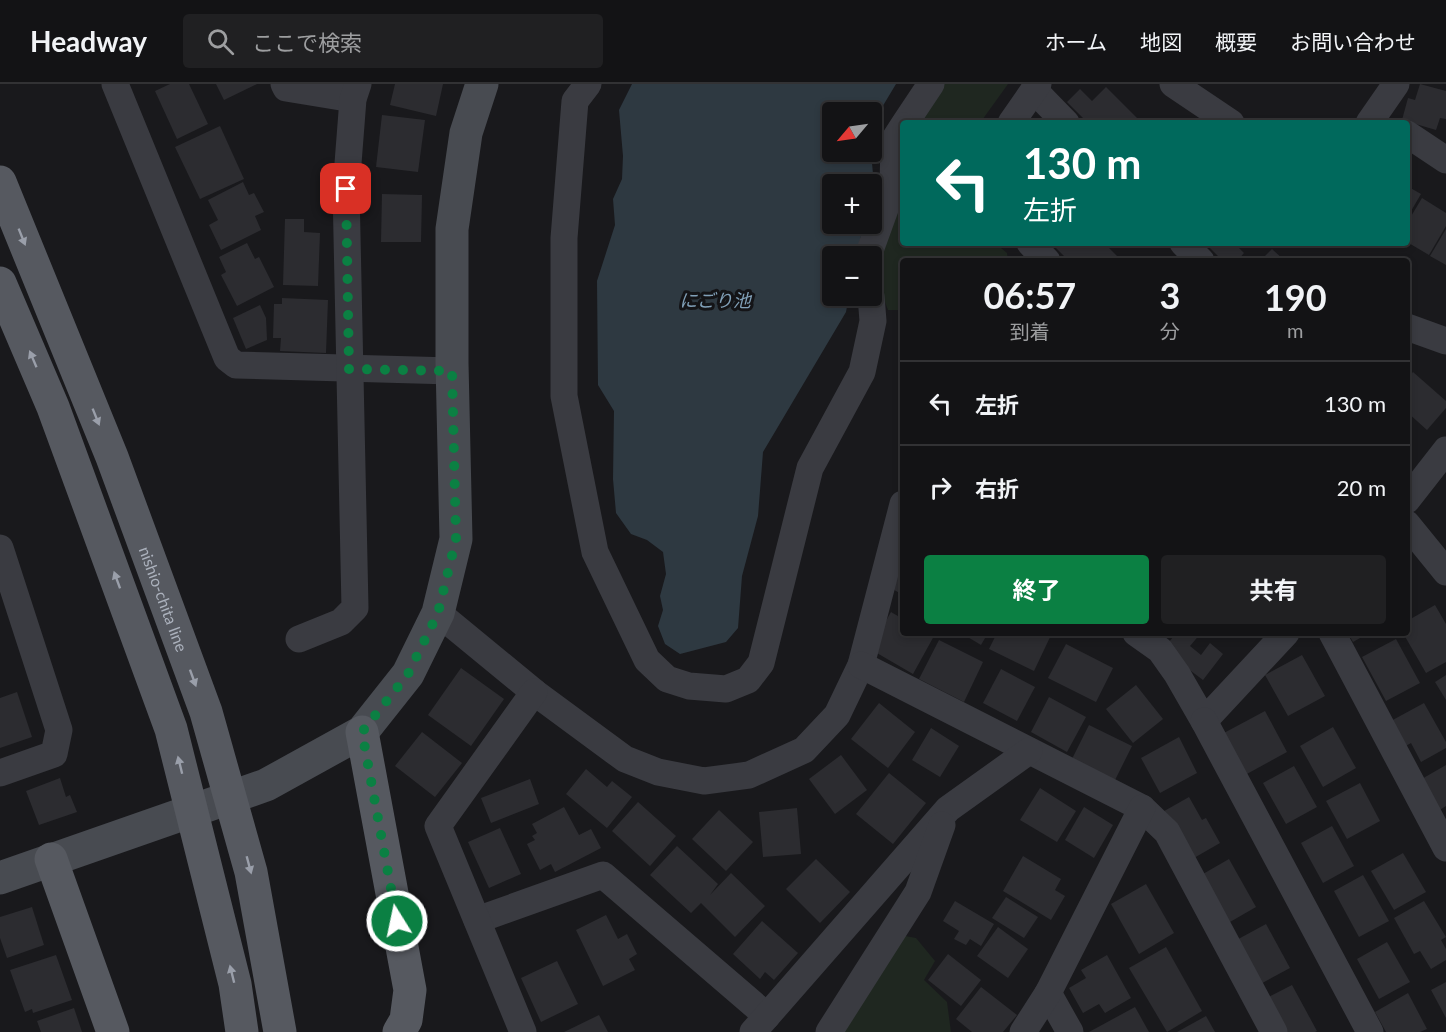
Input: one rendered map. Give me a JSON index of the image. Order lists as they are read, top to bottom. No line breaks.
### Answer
{"streets":{"main road":["nishio-chita line"]},"water":["にごり池"],"north":"bottom left","page":{"header":"Headway","search":"ここで検索","nav":["ホーム","地図","概要","お問い合わせ"],"map_buttons":["+","−"],"turn":["130 m","左折"],"eta":["06:57","到着","3","分","190","m"],"list":[{"name":"左折","value":"130 m"},{"name":"右折","value":"20 m"}],"buttons":["終了","共有"]}}
